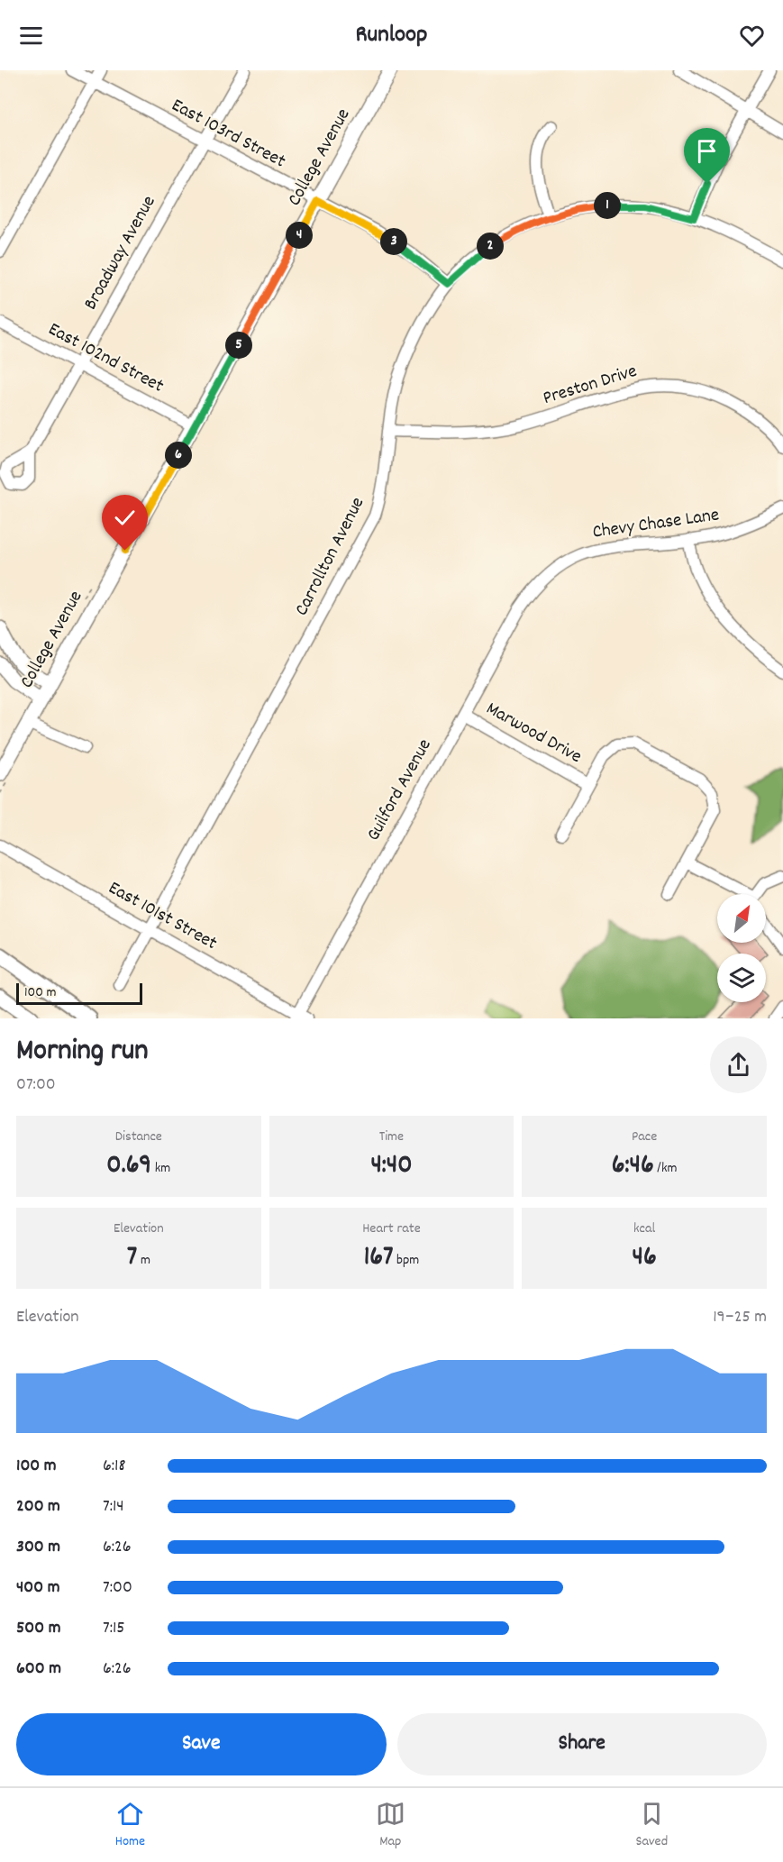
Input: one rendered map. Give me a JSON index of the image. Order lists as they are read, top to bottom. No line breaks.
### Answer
{"streets":{"main road":["College Avenue"],"street":["East 103rd Street","Broadway Avenue","East 102nd Street","Preston Drive","Chevy Chase Lane","Carrollton Avenue","Marwood Drive","Guilford Avenue","East 101st Street"]},"crossings":[["East 103rd Street","College Avenue"],["East 103rd Street","Broadway Avenue"],["East 103rd Street","Carrollton Avenue"],["College Avenue","East 102nd Street"],["Broadway Avenue","East 102nd Street"],["Preston Drive","Carrollton Avenue"],["Chevy Chase Lane","Guilford Avenue"],["Carrollton Avenue","East 101st Street"],["Marwood Drive","Guilford Avenue"],["Guilford Avenue","East 101st Street"]],"scale_bar":"100 m","north":"top right","page":{"header":"Runloop","pins":["1","4","3","2","5","6"],"scale":"100 m","heading":["Morning run","07:00"],"stats":[["Distance","0.69 km"],["Time","4:40"],["Pace","6:46 /km"],["Elevation","7 m"],["Heart rate","167 bpm"],["kcal","46"]],"chart":["Elevation","19–25 m"],"list":[{"name":"100 m","note":"6:18"},{"name":"200 m","note":"7:14"},{"name":"300 m","note":"6:26"},{"name":"400 m","note":"7:00"},{"name":"500 m","note":"7:15"},{"name":"600 m","note":"6:26"}],"buttons":["Save","Share"],"tabs":["Home","Map","Saved"]}}
